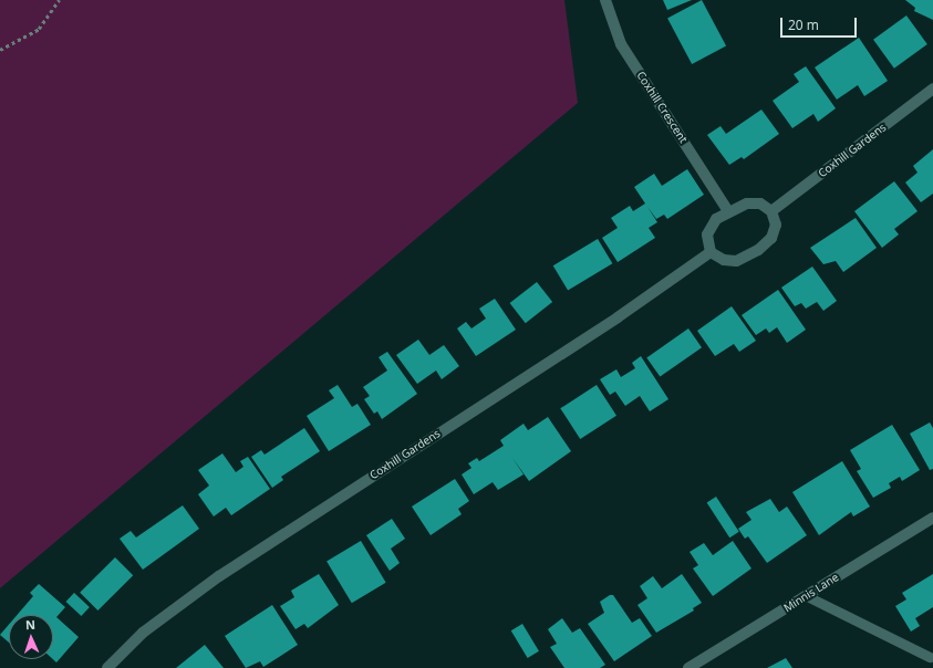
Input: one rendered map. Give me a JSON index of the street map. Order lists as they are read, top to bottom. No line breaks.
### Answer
{"streets":{"street":["Coxhill Crescent","Coxhill Gardens","Minnis Lane"]},"crossings":[["Coxhill Crescent","Coxhill Gardens"]],"scale_bar":"20 m","north":"top"}
